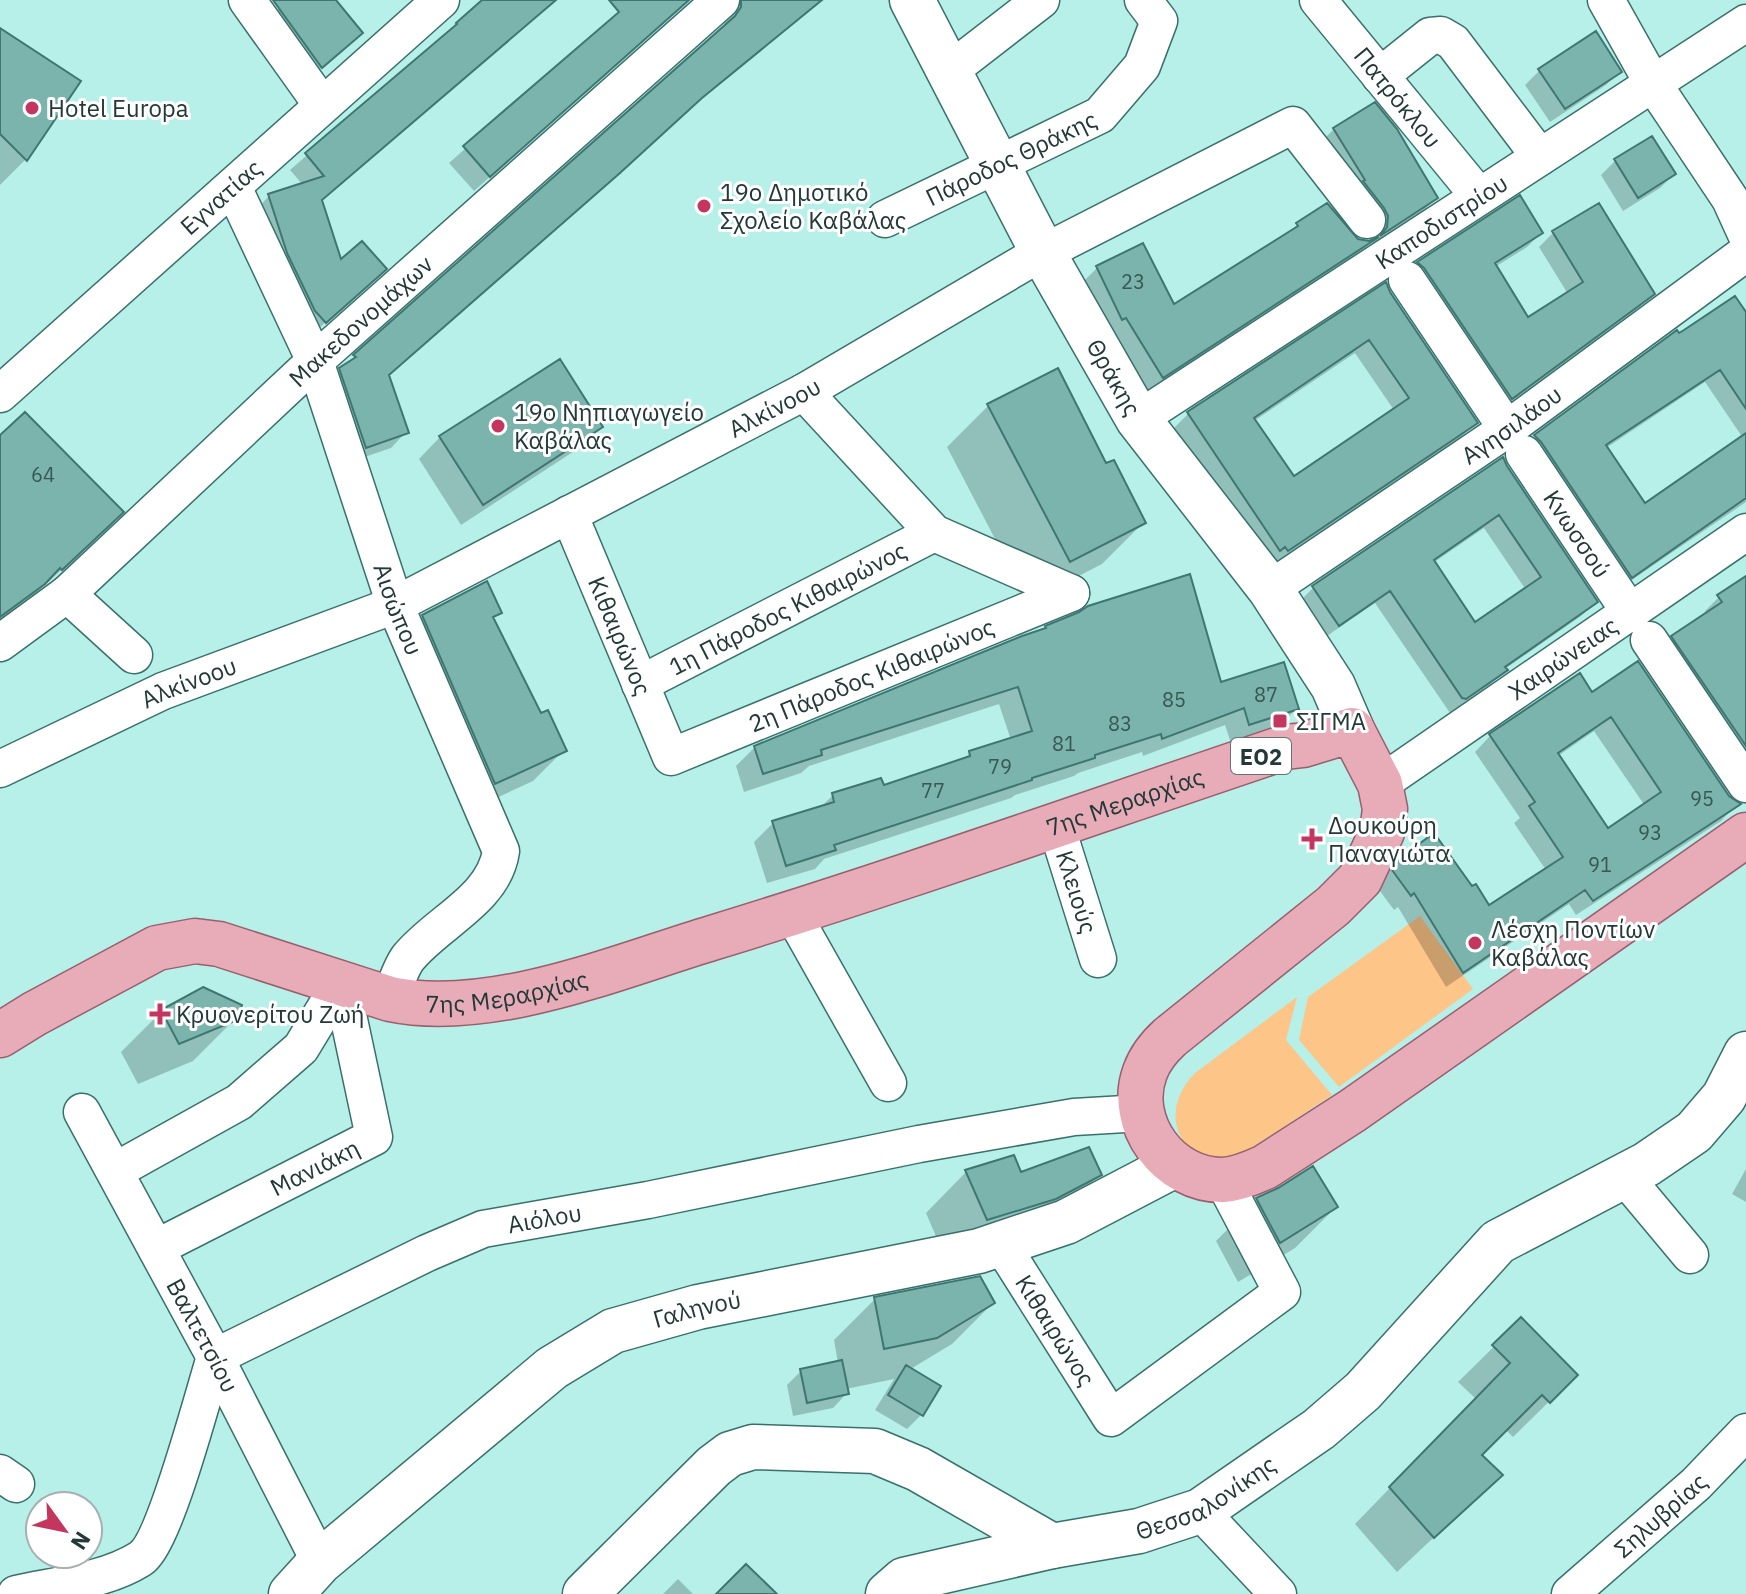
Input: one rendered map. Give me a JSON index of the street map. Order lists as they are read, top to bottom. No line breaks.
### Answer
{"streets":{"main road":["ΕΟ2","7ης Μεραρχίας"],"street":["Πατρόκλου","Πάροδος Θράκης","Εγνατίας","Καποδιστρίου","Μακεδονομάχων","Θράκης","Αλκίνοου","Αγησιλάου","Κνωσσού","Αισώπου","1η Πάροδος Κιθαιρώνος","Κιθαιρώνος","Χαιρώνειας","2η Πάροδος Κιθαιρώνος","Κλειούς","Μανιάκη","Αιόλου","Γαληνού","Βαλτετσίου","Θεσσαλονίκης","Σηλυβρίας"]},"crossings":[["Πατρόκλου","Καποδιστρίου"],["Πάροδος Θράκης","Θράκης"],["Εγνατίας","Αισώπου"],["Καποδιστρίου","Θράκης"],["Μακεδονομάχων","Αισώπου"],["Θράκης","Αλκίνοου"],["Θράκης","Αγησιλάου"],["Θράκης","7ης Μεραρχίας"],["Αλκίνοου","Αισώπου"],["Αλκίνοου","Κιθαιρώνος"],["Αγησιλάου","Κνωσσού"],["Κνωσσού","Χαιρώνειας"],["Αισώπου","7ης Μεραρχίας"],["1η Πάροδος Κιθαιρώνος","Κιθαιρώνος"],["1η Πάροδος Κιθαιρώνος","2η Πάροδος Κιθαιρώνος"],["Κιθαιρώνος","2η Πάροδος Κιθαιρώνος"],["Κιθαιρώνος","Γαληνού"],["7ης Μεραρχίας","Κλειούς"],["7ης Μεραρχίας","Μανιάκη"],["Μανιάκη","Βαλτετσίου"],["Αιόλου","Βαλτετσίου"],["Γαληνού","Βαλτετσίου"]],"places":{"other":["Hotel Europa","19ο Δημοτικό Σχολείο Καβάλας","19ο Νηπιαγωγείο Καβάλας","Λέσχη Ποντίων Καβάλας"],"transit":["ΣΙΓΜΑ"],"health":["Δουκούρη Παναγιώτα","Κρυονερίτου Ζωή"]},"house_numbers":["23","64","87","85","83","81","79","77","95","93","91"],"north":"bottom right"}
